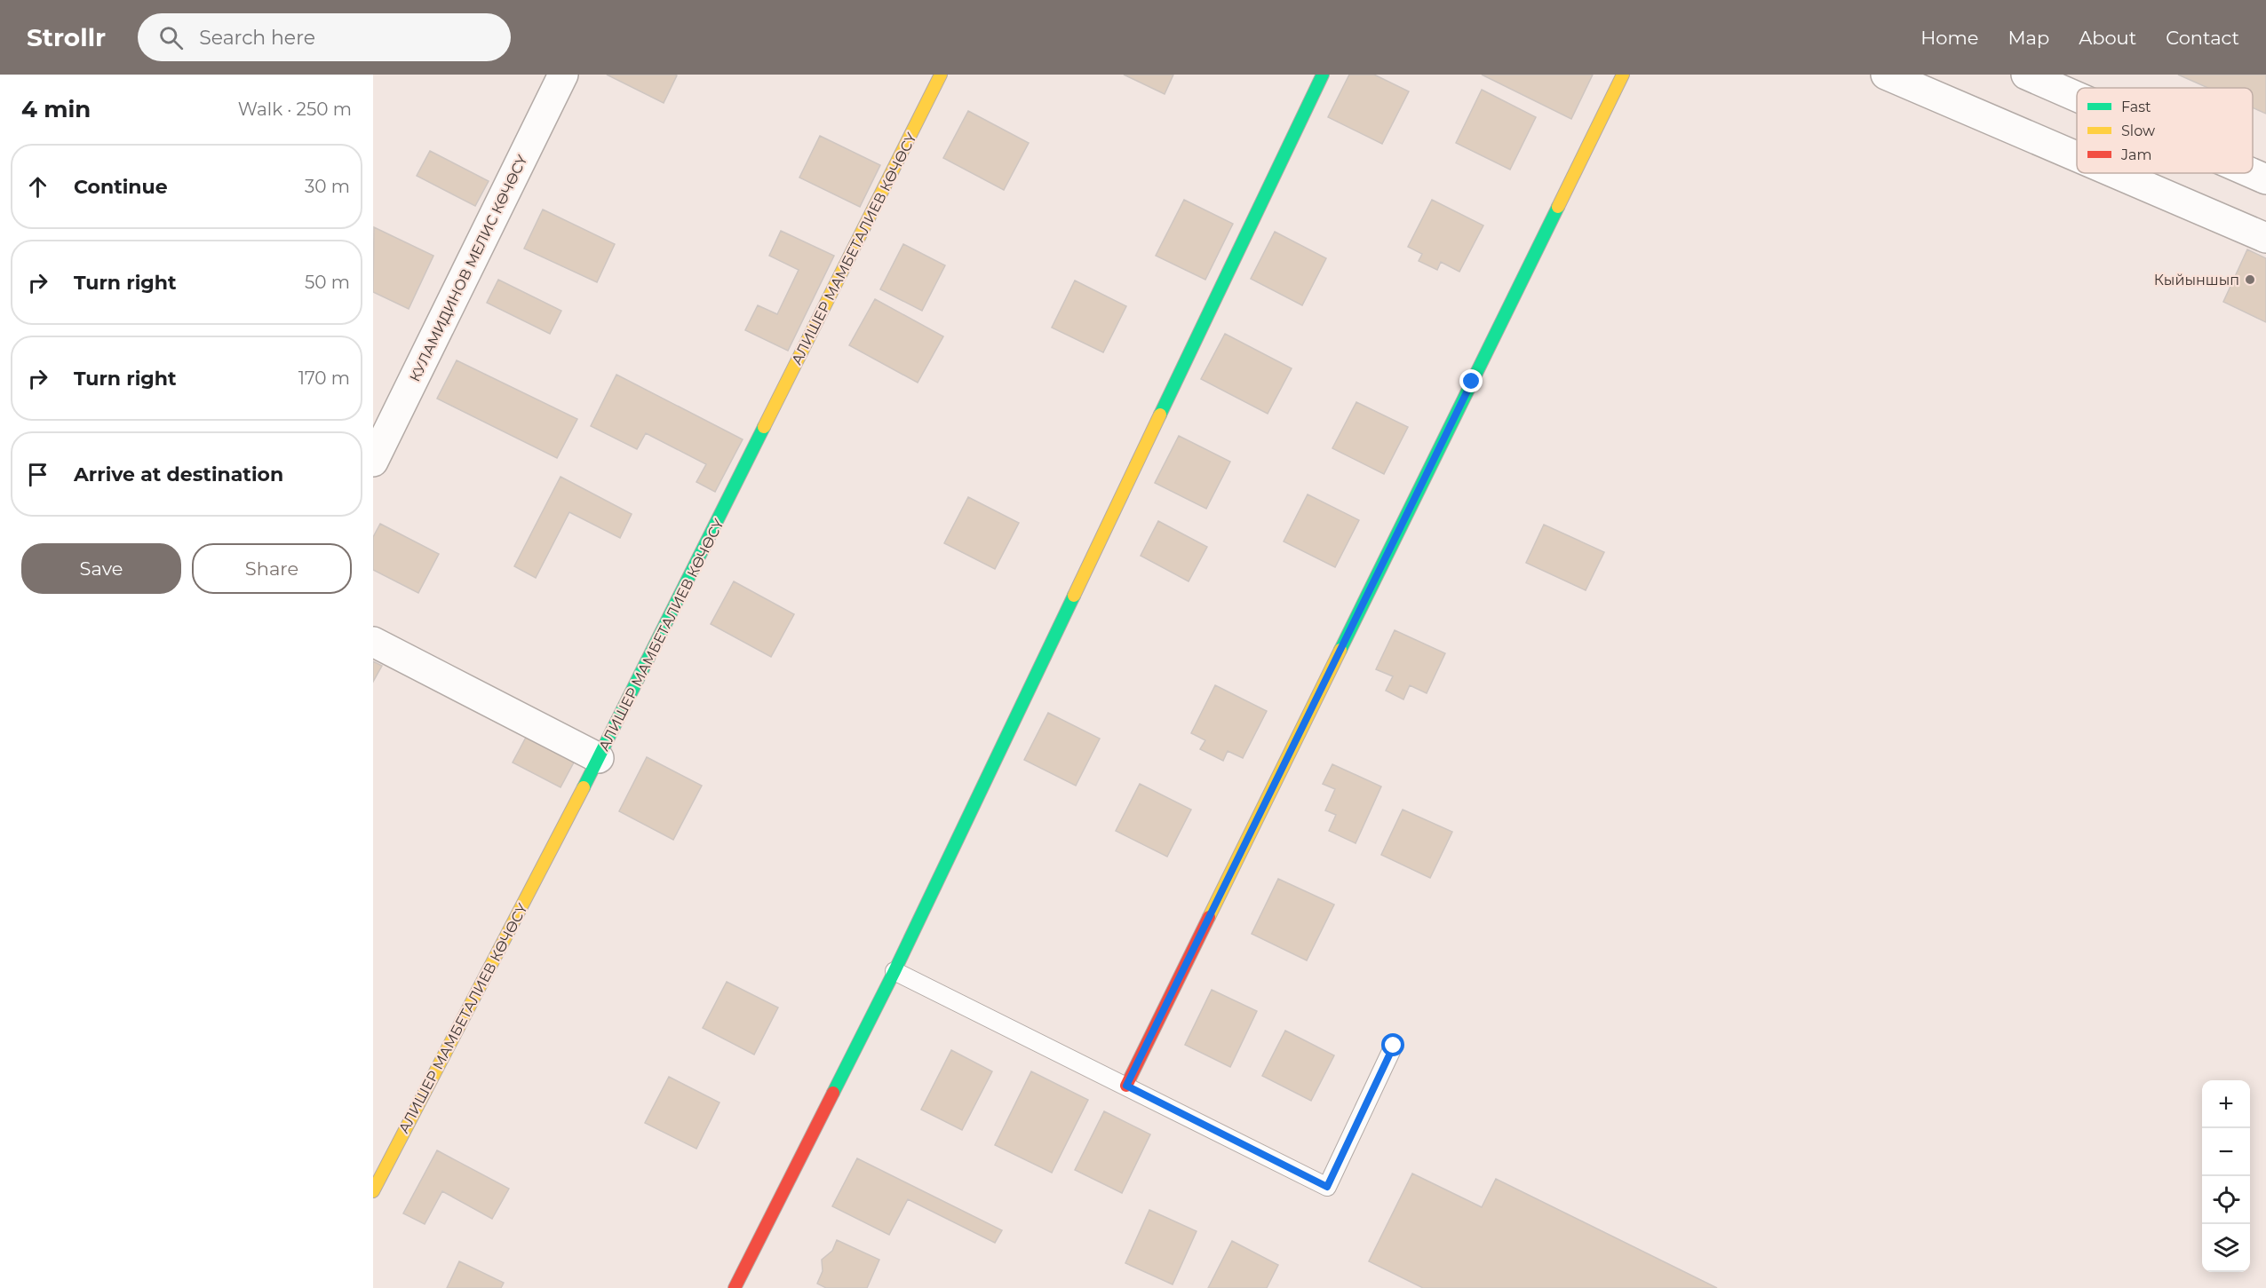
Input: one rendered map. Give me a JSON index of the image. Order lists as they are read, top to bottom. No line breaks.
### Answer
{"streets":{"street":["АЛИШЕР МАМБЕТАЛИЕВ КӨЧӨСҮ","КУЛАМИДИНОВ МЕЛИС КӨЧӨСҮ"]},"places":["Кыйыншып"],"legend":["Fast","Slow","Jam"],"page":{"header":"Strollr","search":"Search here","nav":["Home","Map","About","Contact"],"heading":["4 min","Walk · 250 m"],"list":[["Continue","30 m"],["Turn right","50 m"],["Turn right","170 m"],"Arrive at destination"],"buttons":["Save","Share"],"map_buttons":["+","−"]}}
